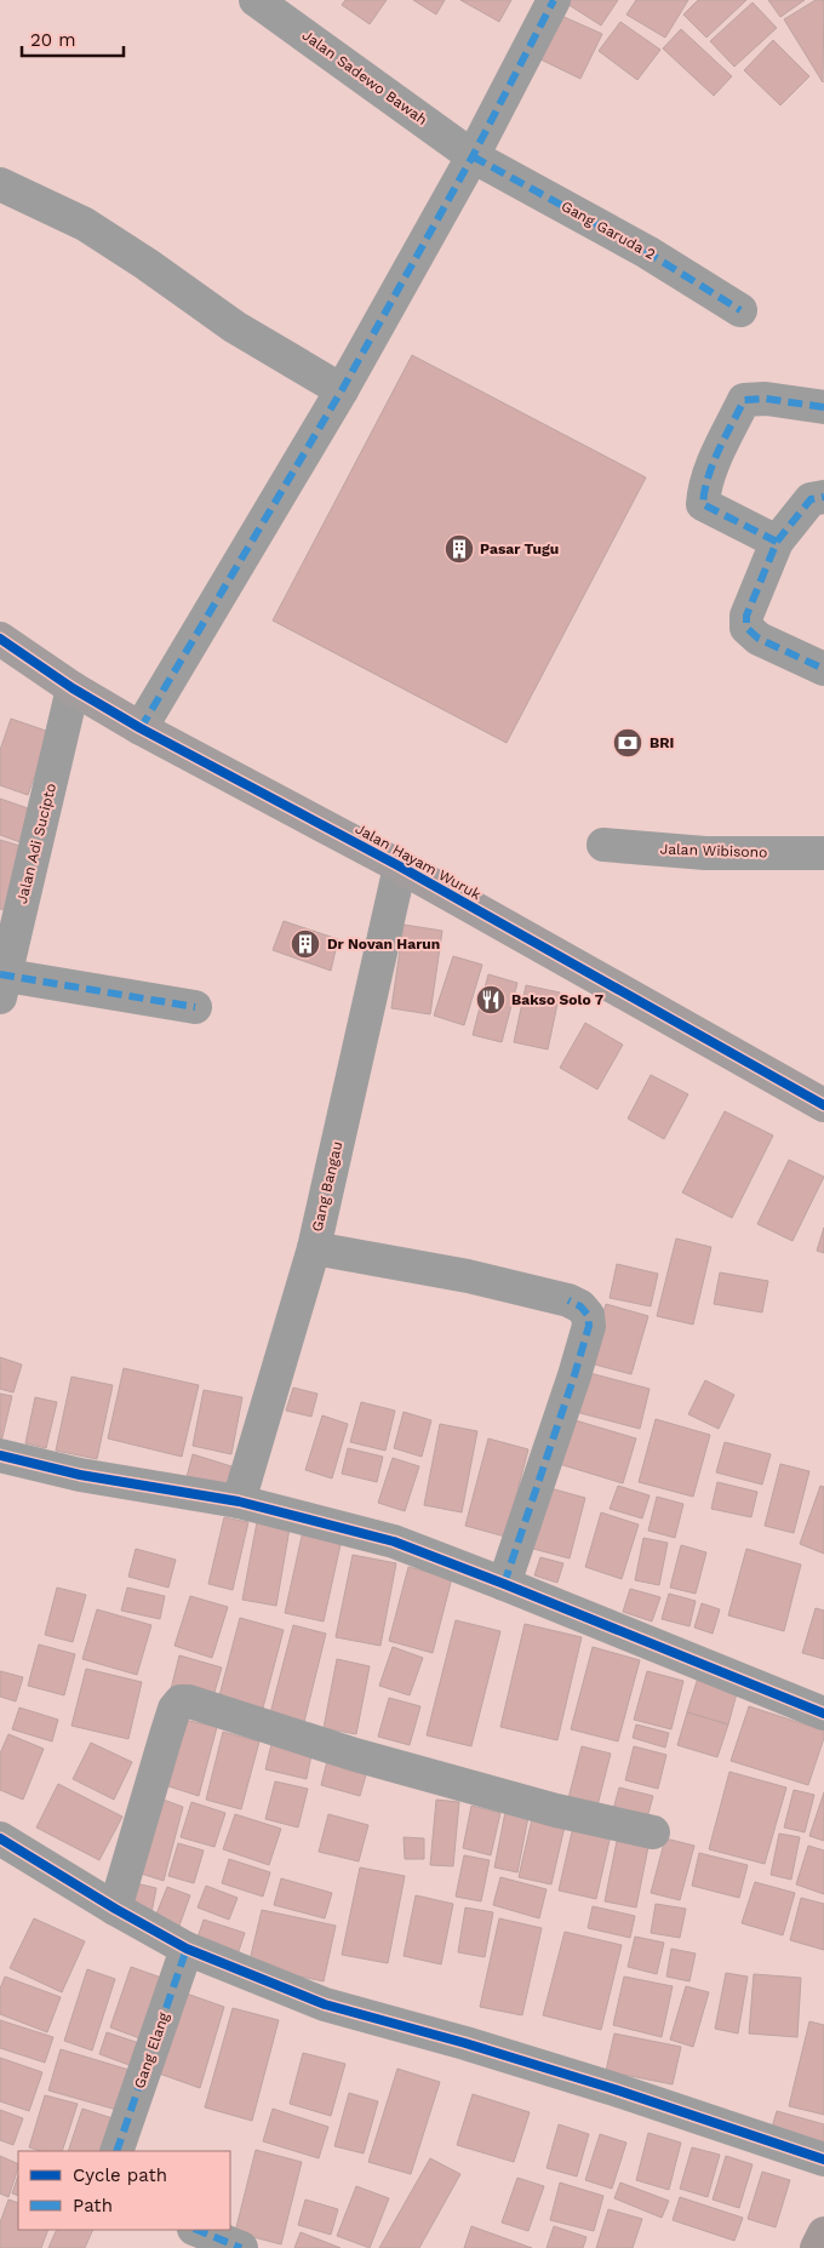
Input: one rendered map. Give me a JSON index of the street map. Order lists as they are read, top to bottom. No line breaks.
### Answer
{"streets":{"street":["Jalan Sadewo Bawah","Gang Garuda 2","Jalan Adi Sucipto","Jalan Wibisono","Jalan Hayam Wuruk","Gang Bangau","Gang Elang"]},"crossings":[["Jalan Sadewo Bawah","Gang Garuda 2"],["Jalan Adi Sucipto","Jalan Hayam Wuruk"],["Jalan Hayam Wuruk","Gang Bangau"]],"places":{"building":["Pasar Tugu","Dr Novan Harun"],"bank":["BRI"],"restaurant":["Bakso Solo 7"]},"legend":["Cycle path","Path"],"scale_bar":"20 m"}
